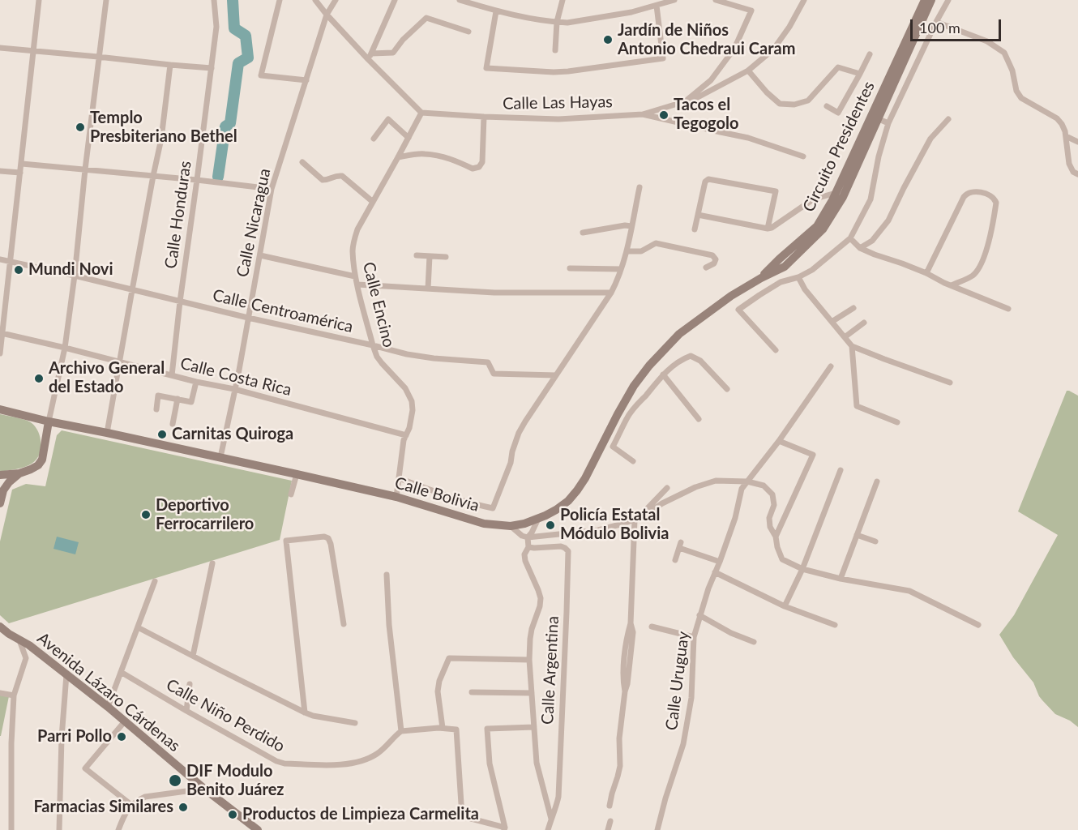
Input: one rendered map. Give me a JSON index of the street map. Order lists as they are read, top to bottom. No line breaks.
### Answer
{"streets":{"main road":["Circuito Presidentes","Calle Bolivia","Avenida Lázaro Cárdenas"],"street":["Calle Las Hayas","Calle Honduras","Calle Nicaragua","Calle Encino","Calle Centroamérica","Calle Costa Rica","Calle Argentina","Calle Uruguay","Calle Niño Perdido"]},"crossings":[["Calle Las Hayas","Calle Encino"],["Circuito Presidentes","Calle Bolivia"],["Calle Honduras","Calle Centroamérica"],["Calle Honduras","Calle Costa Rica"],["Calle Nicaragua","Calle Centroamérica"],["Calle Nicaragua","Calle Costa Rica"],["Calle Nicaragua","Calle Bolivia"],["Calle Encino","Calle Centroamérica"],["Calle Encino","Calle Costa Rica"],["Calle Encino","Calle Bolivia"]],"places":["Jardín de Niños Antonio Chedraui Caram","Tacos el Tegogolo","Templo Presbiteriano Bethel","Mundi Novi","Archivo General del Estado","Carnitas Quiroga","Deportivo Ferrocarrilero","Policía Estatal Módulo Bolivia","Parri Pollo","DIF Modulo Benito Juárez","Farmacias Similares","Productos de Limpieza Carmelita"],"scale_bar":"100 m"}
